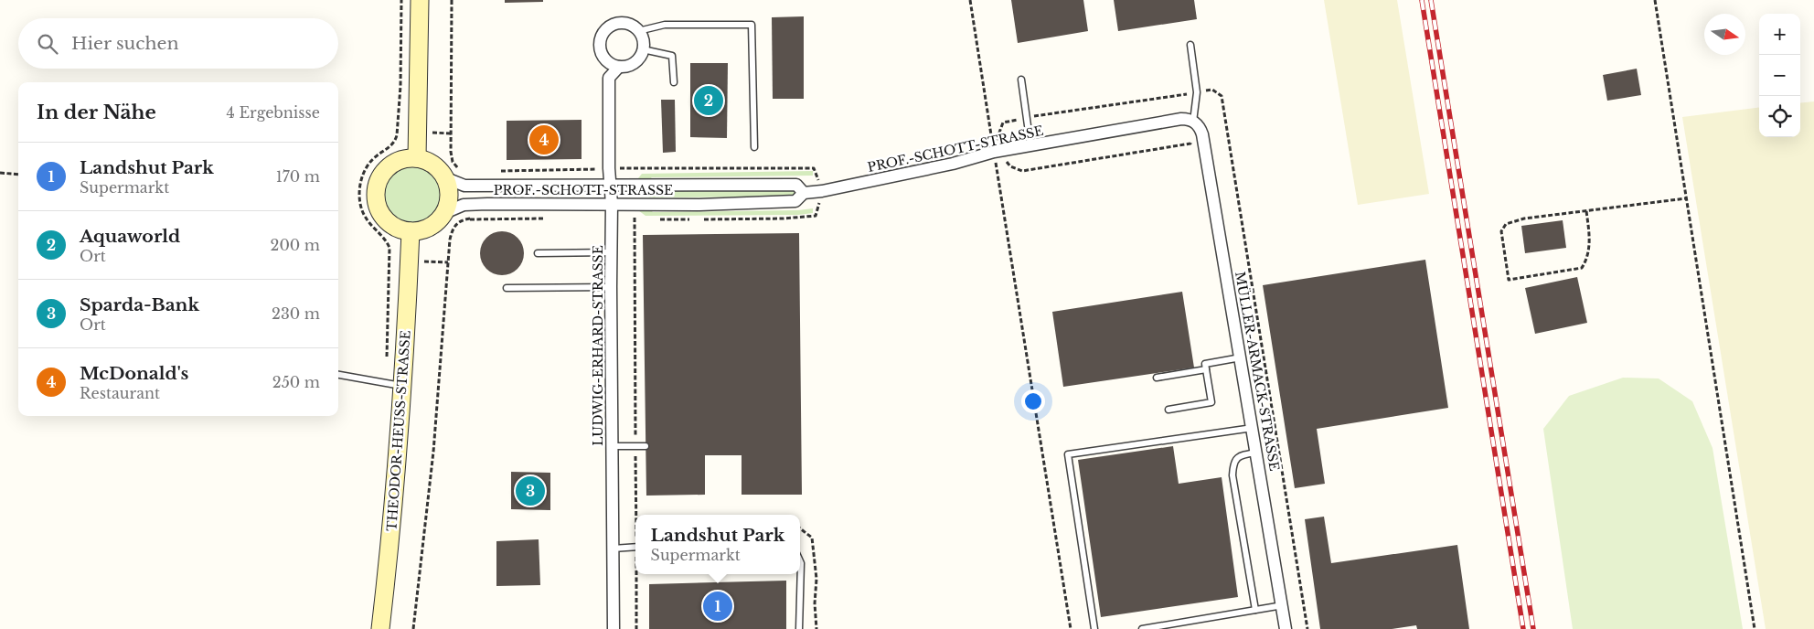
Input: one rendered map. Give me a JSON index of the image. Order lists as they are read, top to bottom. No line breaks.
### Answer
{"streets":{"main road":["THEODOR-HEUSS-STRASSE"],"street":["PROF.-SCHOTT-STRASSE","LUDWIG-ERHARD-STRASSE","MÜLLER-ARMACK-STRASSE"]},"crossings":[["PROF.-SCHOTT-STRASSE","LUDWIG-ERHARD-STRASSE"],["PROF.-SCHOTT-STRASSE","MÜLLER-ARMACK-STRASSE"],["PROF.-SCHOTT-STRASSE","THEODOR-HEUSS-STRASSE"]],"north":"right","page":{"map_buttons":["+","−"],"search":"Hier suchen","heading":["In der Nähe","4 Ergebnisse"],"pins":["2","4","3","1"],"list":[{"mark":"1","name":"Landshut Park","note":"Supermarkt","value":"170 m"},{"mark":"2","name":"Aquaworld","note":"Ort","value":"200 m"},{"mark":"3","name":"Sparda-Bank","note":"Ort","value":"230 m"},{"mark":"4","name":"McDonald's","note":"Restaurant","value":"250 m"}],"popup":["Landshut Park","Supermarkt"]}}
